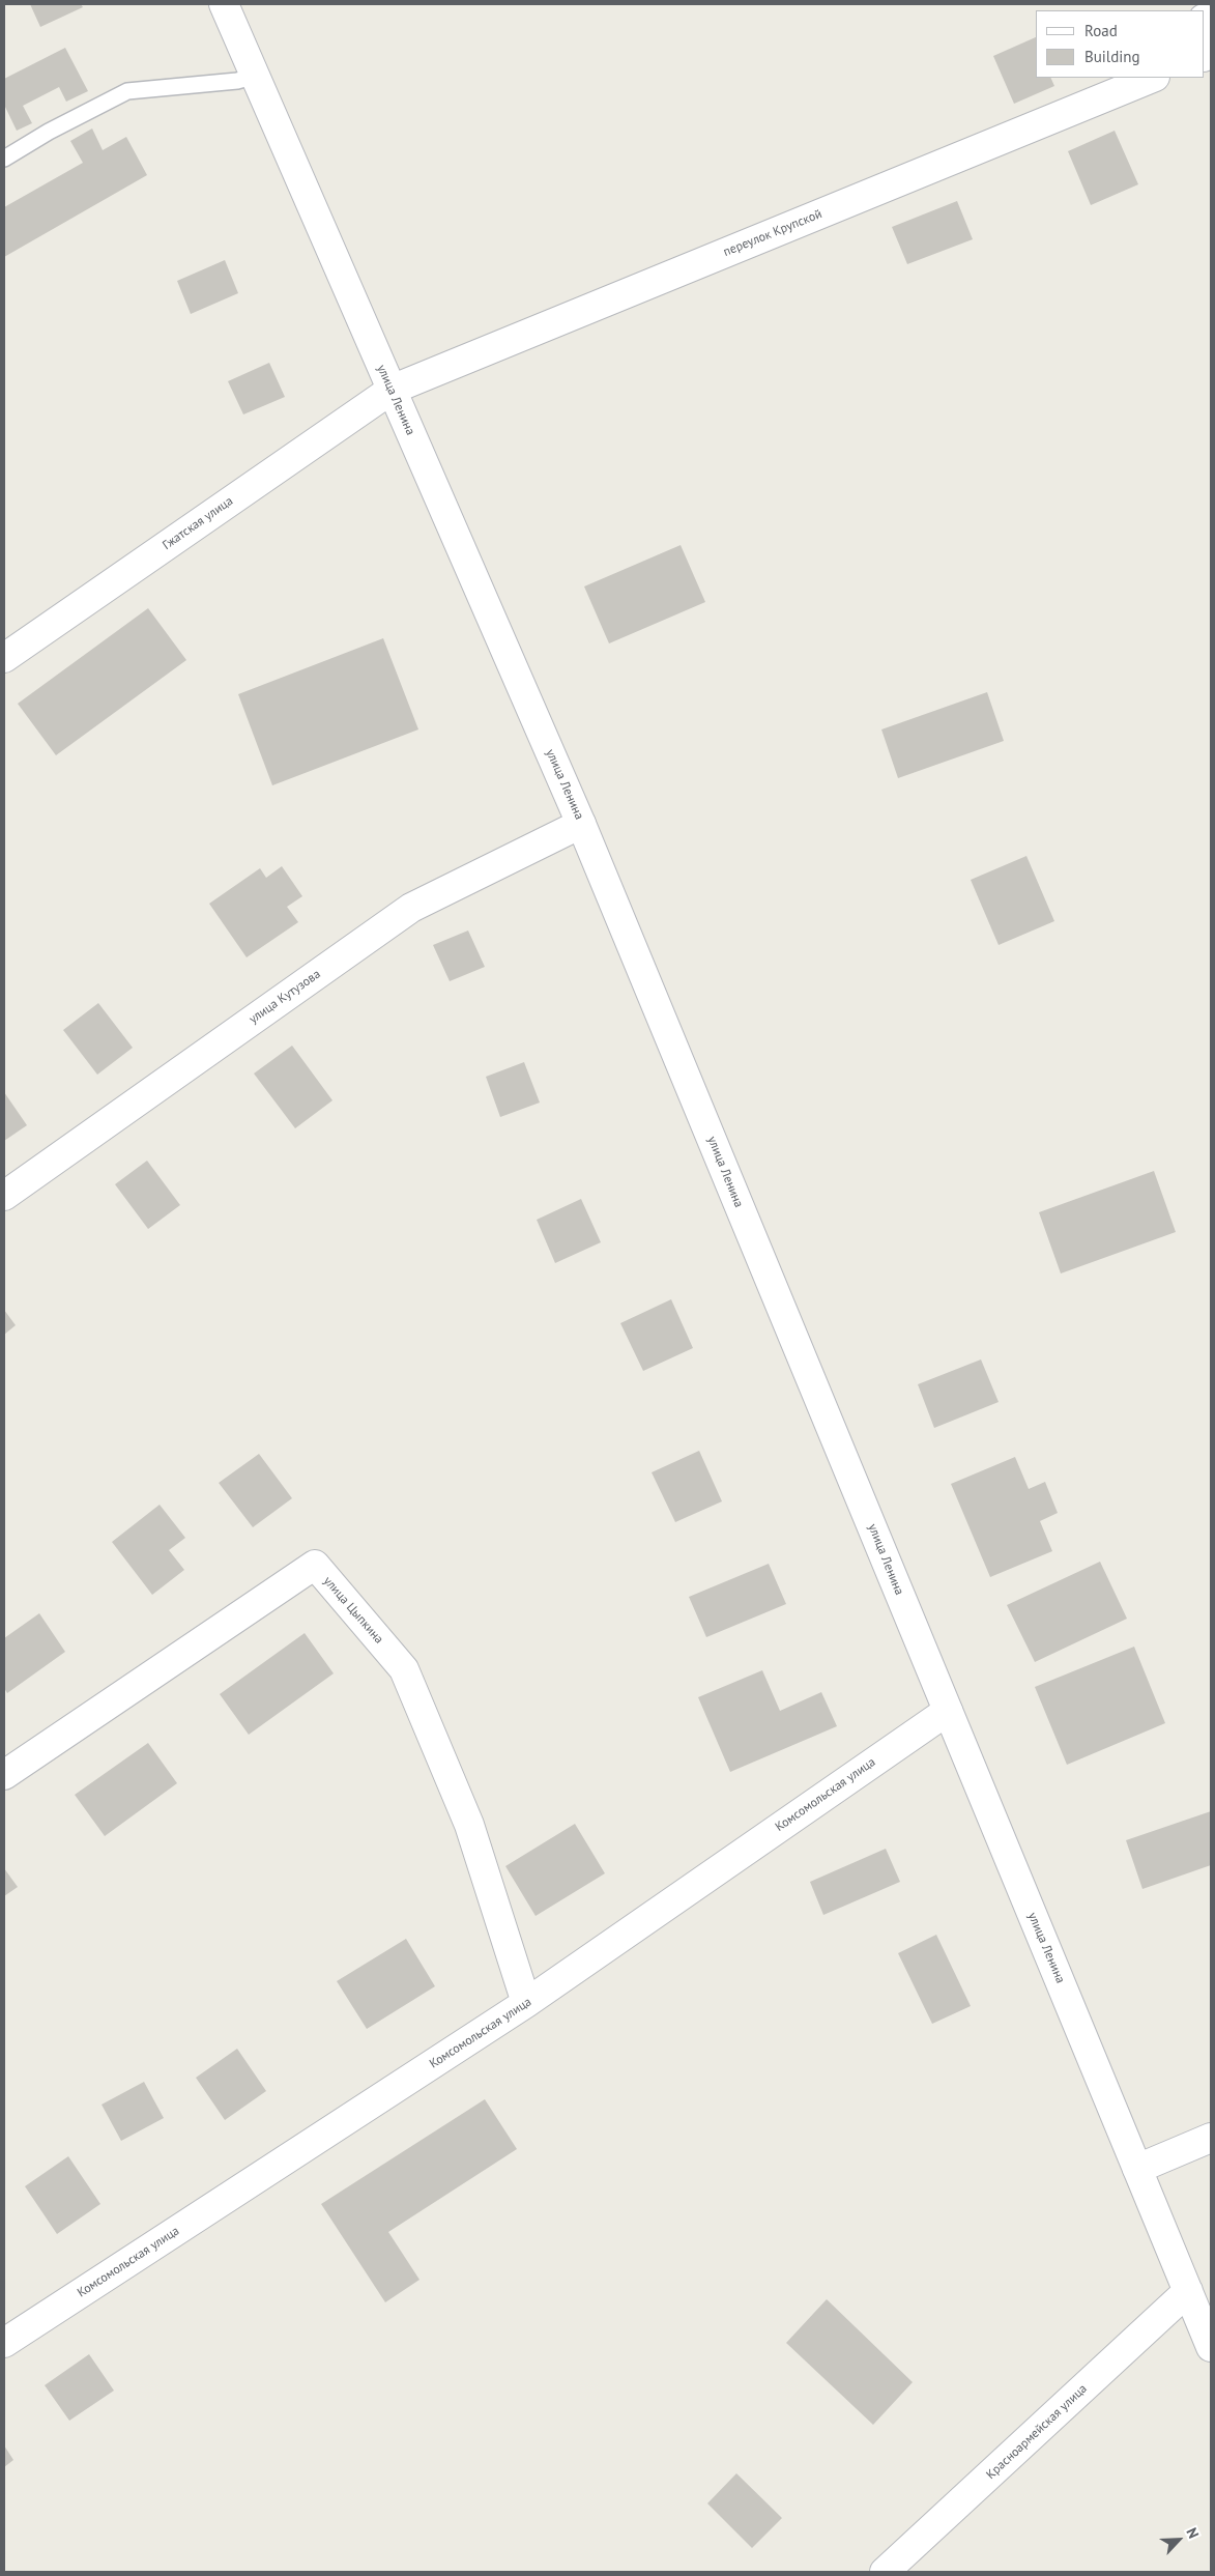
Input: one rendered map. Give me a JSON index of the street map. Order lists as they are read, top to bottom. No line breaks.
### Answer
{"streets":{"street":["переулок Крупской","улица Ленина","Гжатская улица","улица Кутузова","улица Цыпкина","Комсомольская улица","Красноармейская улица"]},"crossings":[["переулок Крупской","улица Ленина"],["переулок Крупской","Гжатская улица"],["улица Ленина","Гжатская улица"],["улица Ленина","улица Кутузова"],["улица Ленина","Комсомольская улица"],["улица Ленина","Красноармейская улица"],["улица Цыпкина","Комсомольская улица"]],"legend":["Road","Building"],"north":"top right"}
